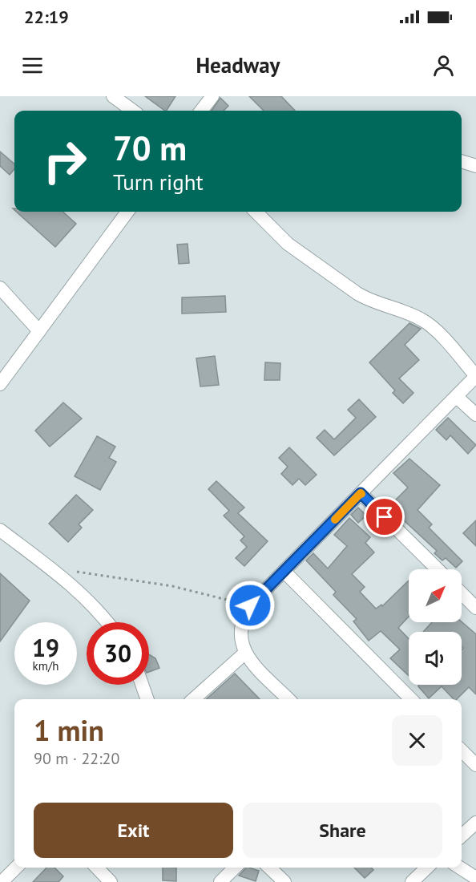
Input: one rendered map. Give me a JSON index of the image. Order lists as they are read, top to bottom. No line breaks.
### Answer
{"north":"top right","page":{"status":"22:19","header":"Headway","turn":["70 m","Turn right"],"speed":"19 km/h","limit":"30","heading":["1 min","90 m · 22:20"],"buttons":["Exit","Share"]}}
